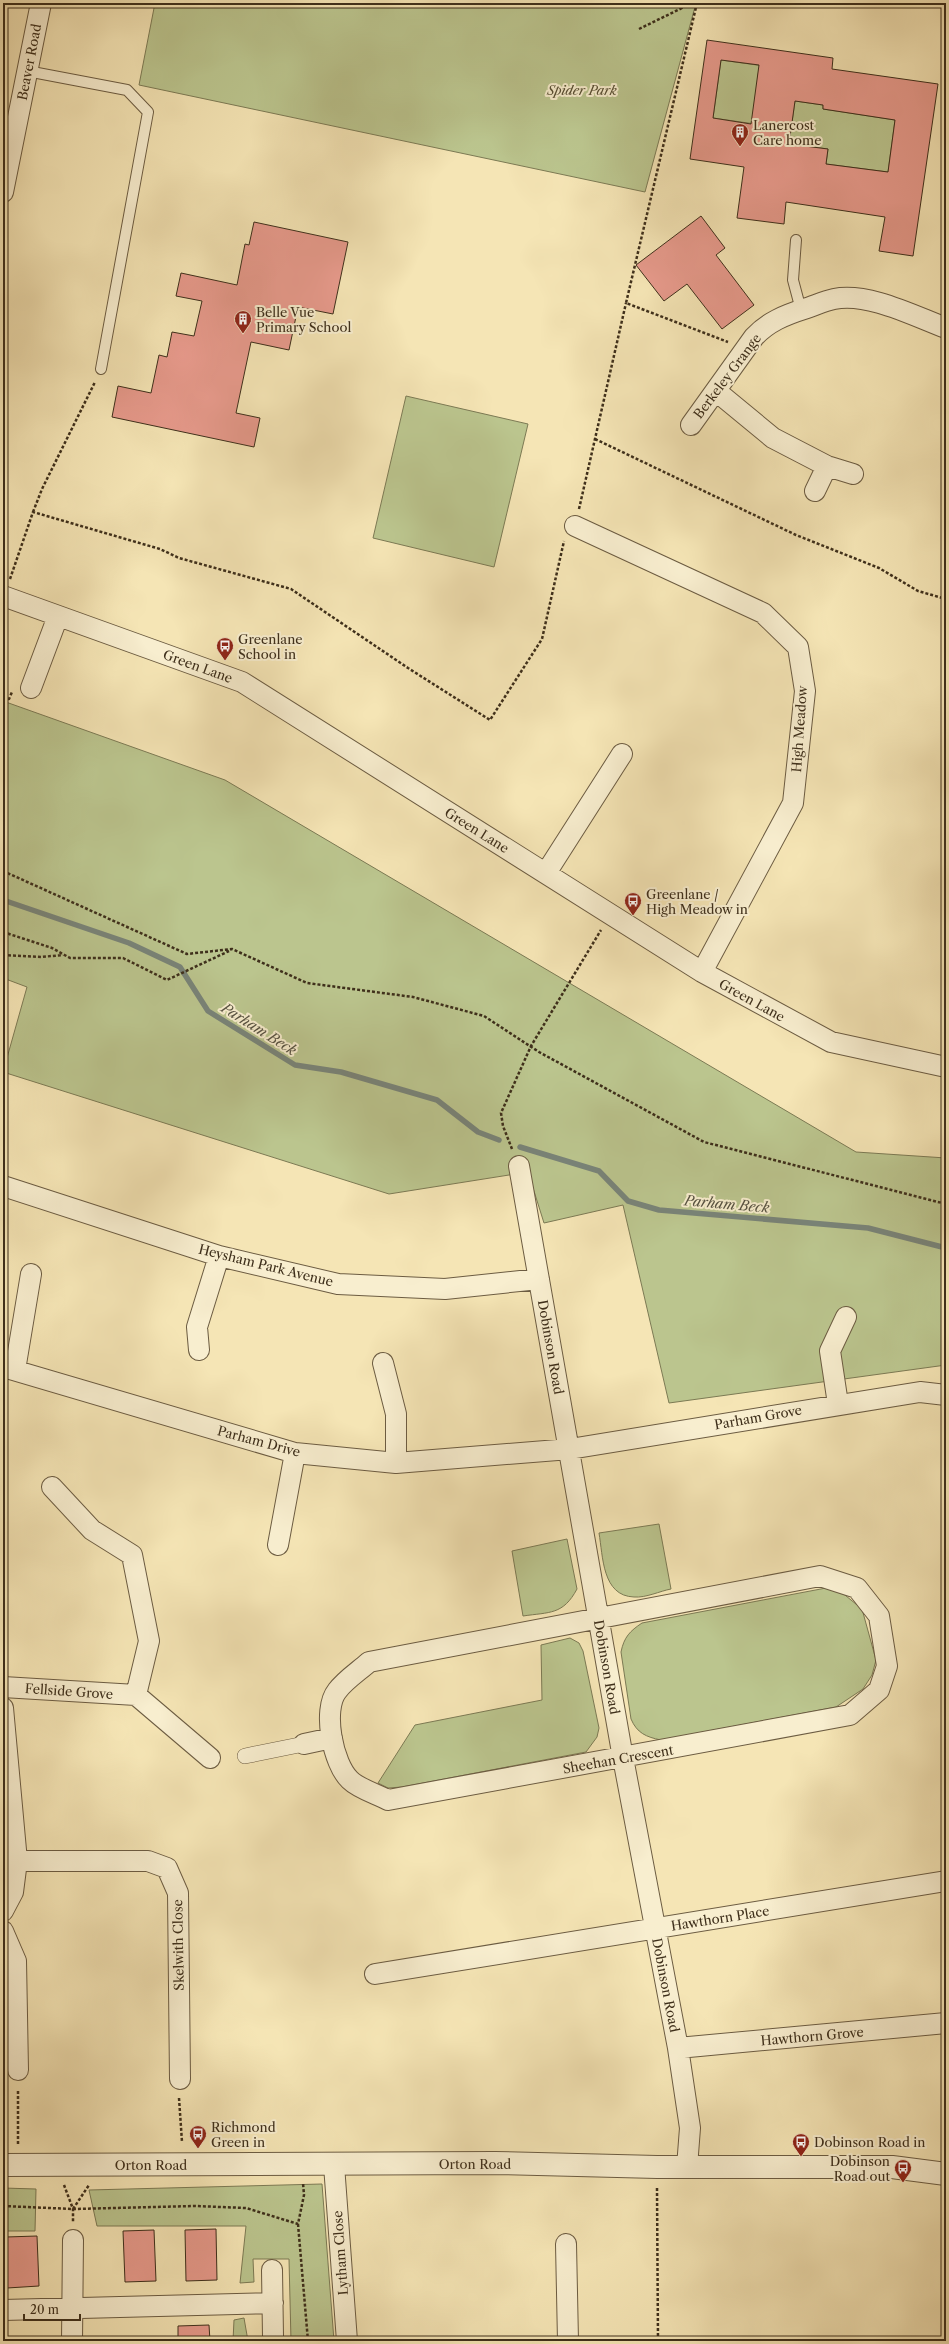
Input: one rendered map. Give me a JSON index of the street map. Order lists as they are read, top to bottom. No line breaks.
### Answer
{"streets":{"street":["Beaver Road","Berkeley Grange","Green Lane","High Meadow","Heysham Park Avenue","Dobinson Road","Parham Grove","Parham Drive","Fellside Grove","Sheehan Crescent","Hawthorn Place","Skelwith Close","Hawthorn Grove","Orton Road","Lytham Close"]},"crossings":[["Green Lane","High Meadow"],["Heysham Park Avenue","Dobinson Road"],["Dobinson Road","Parham Grove"],["Dobinson Road","Parham Drive"],["Dobinson Road","Sheehan Crescent"],["Dobinson Road","Hawthorn Place"],["Dobinson Road","Hawthorn Grove"],["Dobinson Road","Orton Road"],["Parham Grove","Parham Drive"],["Orton Road","Lytham Close"]],"water":["Parham Beck"],"parks":["Spider Park"],"places":{"building":["Lanercost Care home","Belle Vue Primary School"],"bus stop":["Greenlane School in","Greenlane / High Meadow in","Richmond Green in","Dobinson Road in","Dobinson Road out"]},"scale_bar":"20 m"}
